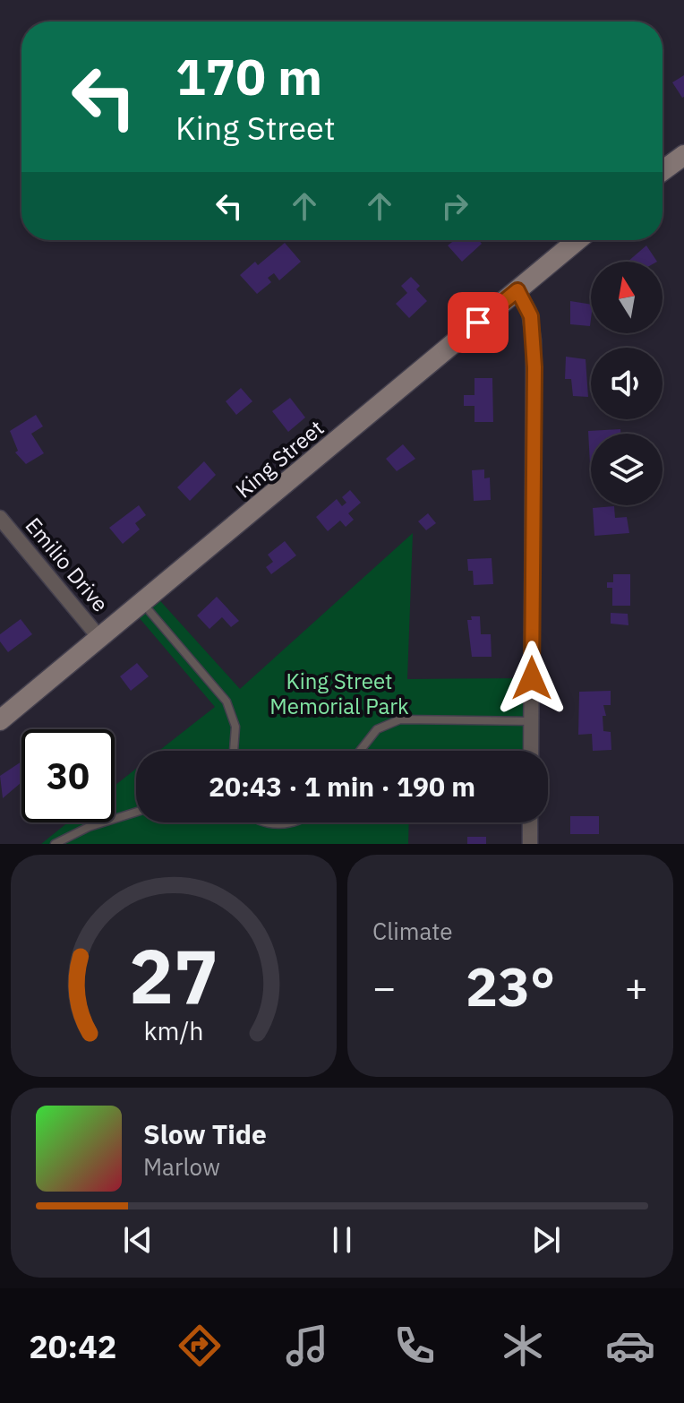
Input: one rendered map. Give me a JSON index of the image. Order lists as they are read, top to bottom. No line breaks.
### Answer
{"streets":{"main road":["King Street"],"street":["Emilio Drive"]},"crossings":[["King Street","Emilio Drive"]],"parks":["King Street Memorial Park"],"north":"top","page":{"turn":["170 m","King Street"],"limit":"30","trip":"20:43 · 1 min · 190 m","tile":"Climate","heat":["−","23°","+"],"song":["Slow Tide","Marlow"],"tabs":"20:42","gauge":["27","km/h"]}}
